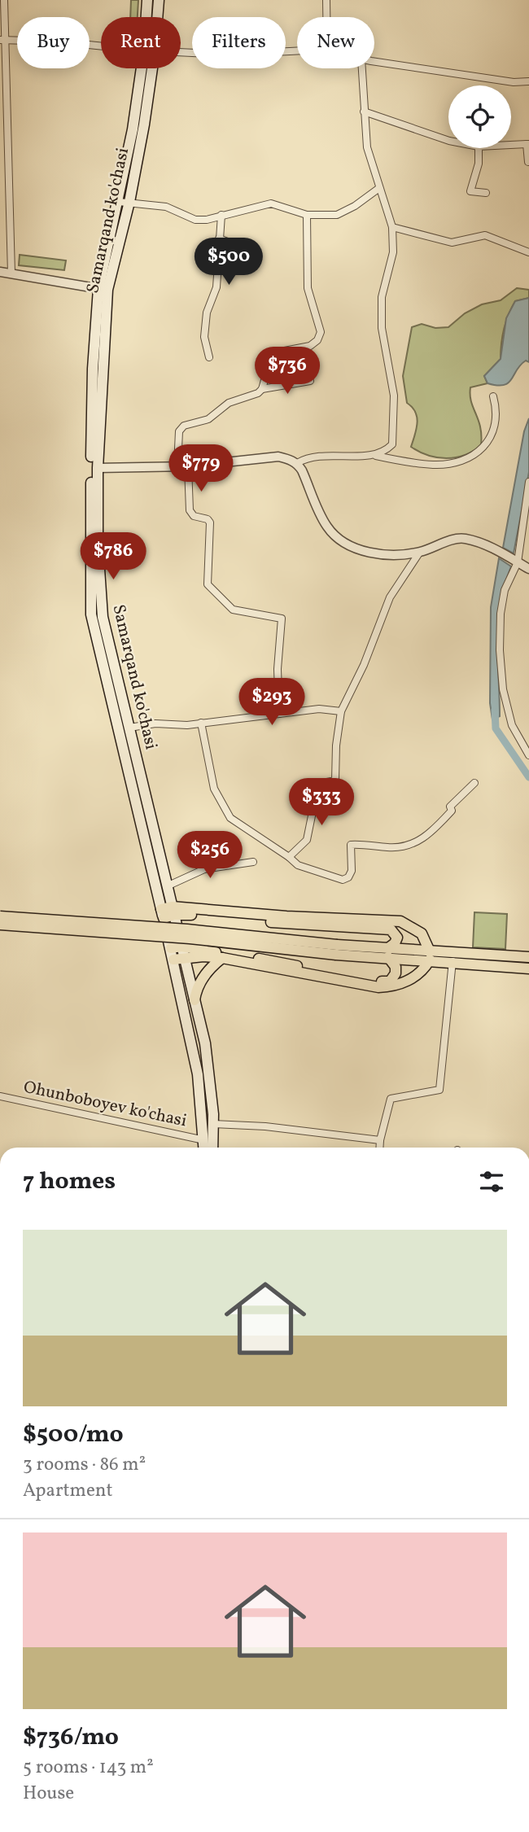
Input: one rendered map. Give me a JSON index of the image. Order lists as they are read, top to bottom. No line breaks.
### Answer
{"streets":{"main road":["Samarqand ko'chasi"],"street":["Ohunboboyev ko'chasi"]},"crossings":[["Samarqand ko'chasi","Ohunboboyev ko'chasi"]],"page":{"chip":["Buy","Rent","Filters","New"],"price":["$500","$736","$779","$786","$293","$333","$256"],"heading":"7 homes","list":[{"name":"$500/mo","note":"3 rooms · 86 m² · Apartment"},{"name":"$736/mo","note":"5 rooms · 143 m² · House"}]}}
